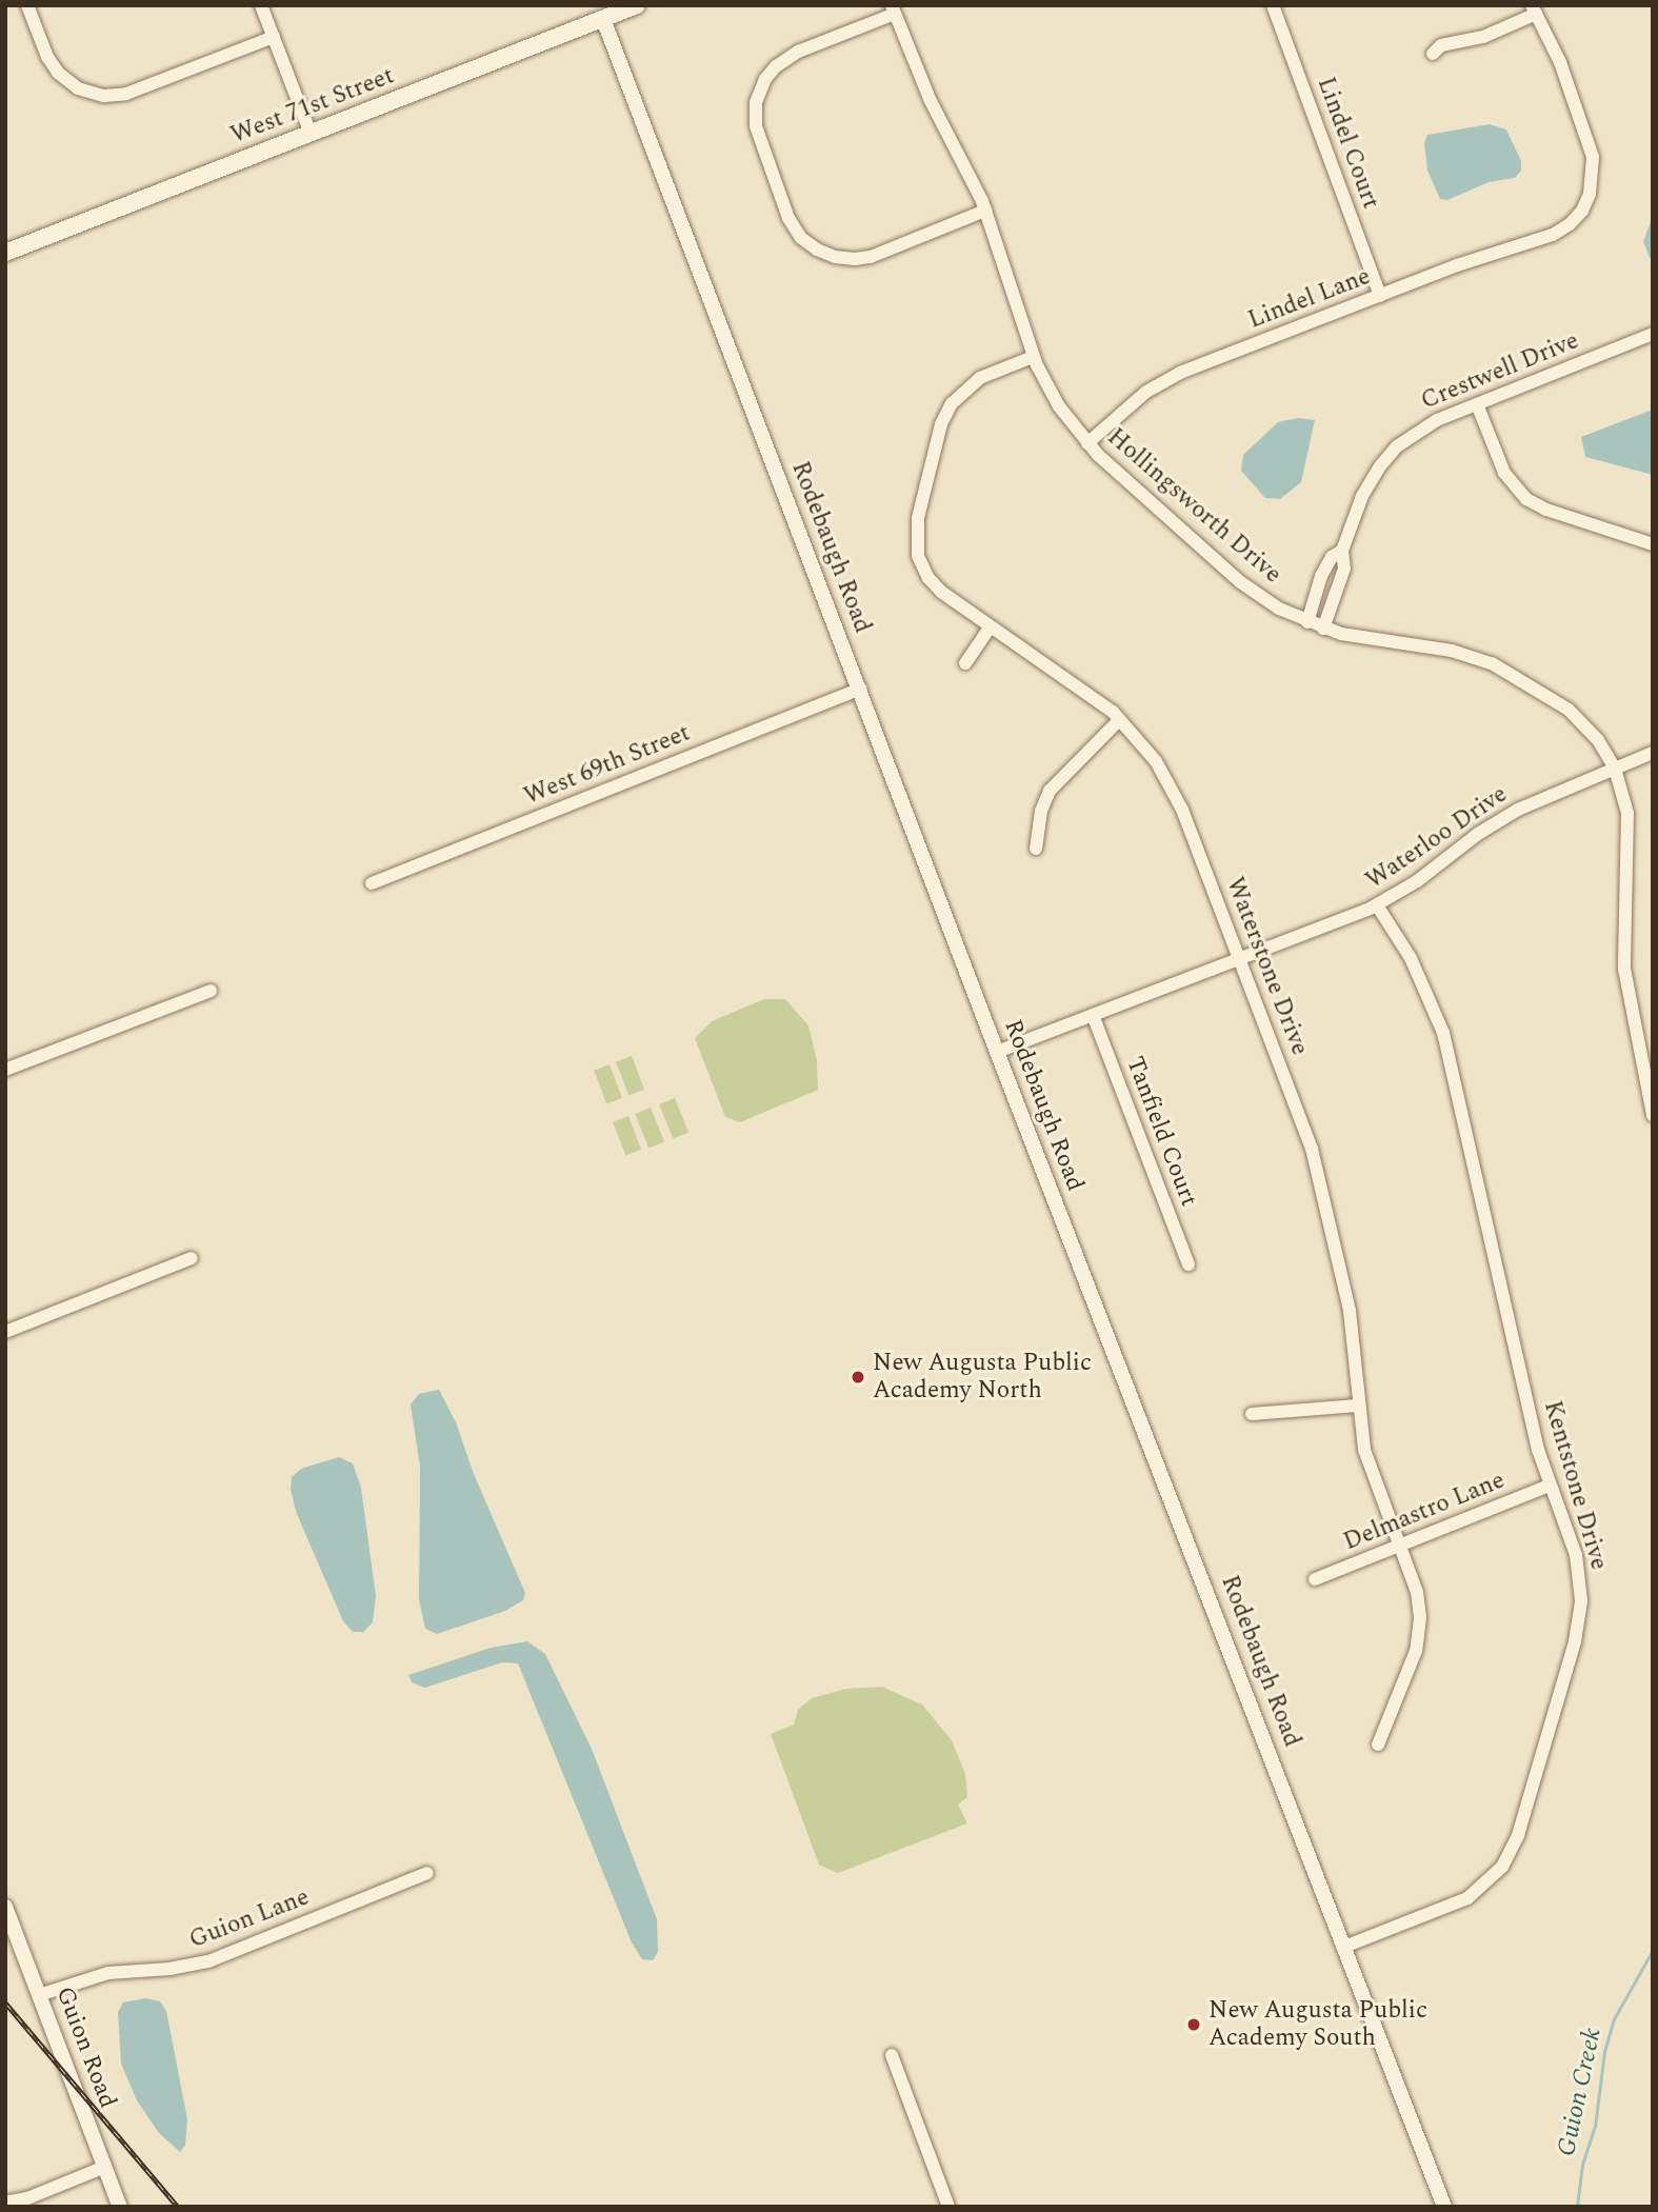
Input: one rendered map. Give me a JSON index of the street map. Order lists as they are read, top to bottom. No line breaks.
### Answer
{"streets":{"main road":["West 71st Street"],"street":["Lindel Court","Lindel Lane","Crestwell Drive","Hollingsworth Drive","Rodebaugh Road","West 69th Street","Waterloo Drive","Waterstone Drive","Tanfield Court","Kentstone Drive","Delmastro Lane","Guion Lane","Guion Road"]},"crossings":[["West 71st Street","Rodebaugh Road"],["Lindel Court","Lindel Lane"],["Lindel Lane","Hollingsworth Drive"],["Crestwell Drive","Hollingsworth Drive"],["Hollingsworth Drive","Waterloo Drive"],["Hollingsworth Drive","Waterstone Drive"],["Rodebaugh Road","West 69th Street"],["Rodebaugh Road","Waterloo Drive"],["Rodebaugh Road","Kentstone Drive"],["Waterloo Drive","Waterstone Drive"],["Waterloo Drive","Tanfield Court"],["Waterloo Drive","Kentstone Drive"],["Waterstone Drive","Delmastro Lane"],["Kentstone Drive","Delmastro Lane"],["Guion Lane","Guion Road"]],"water":["Guion Creek"],"places":["New Augusta Public Academy North","New Augusta Public Academy South"]}
